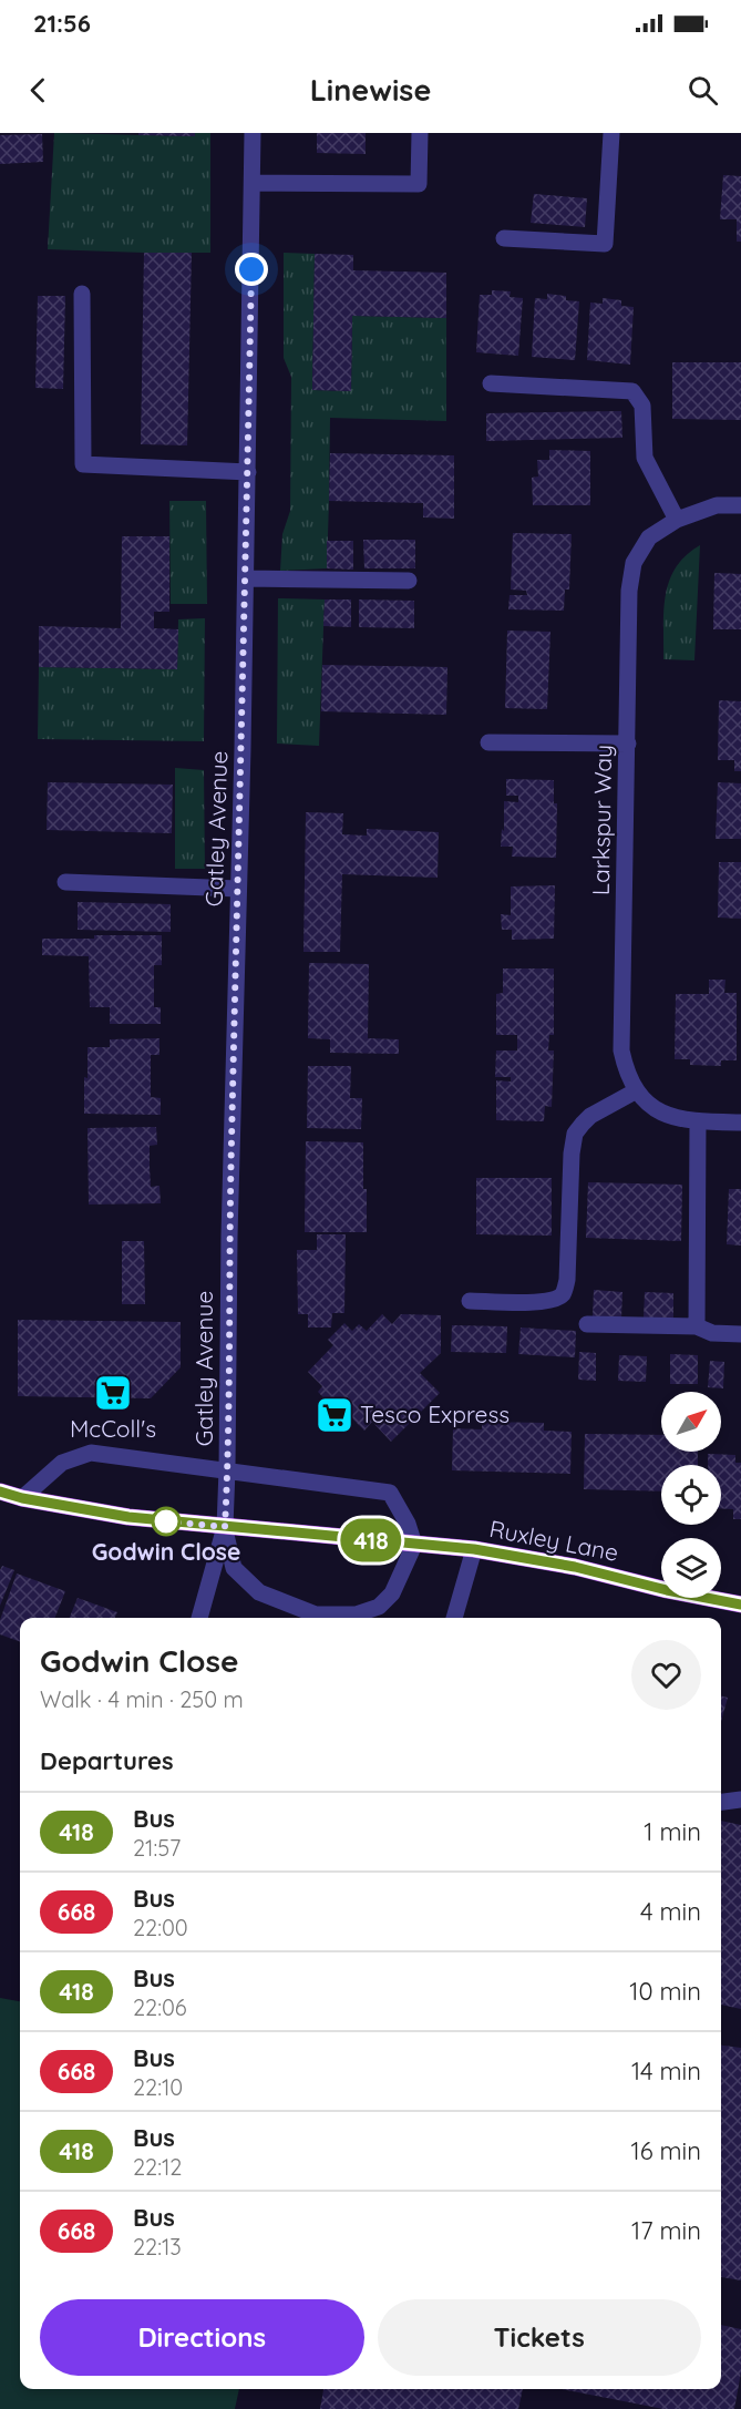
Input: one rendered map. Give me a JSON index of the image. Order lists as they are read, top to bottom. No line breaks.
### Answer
{"streets":{"main road":["Ruxley Lane"],"street":["Larkspur Way","Gatley Avenue"]},"crossings":[["Gatley Avenue","Ruxley Lane"]],"places":{"supermarket":["McColl's","Tesco Express"],"other":["Godwin Close"]},"lines":["bus line 418"],"north":"top right","page":{"status":"21:56","header":"Linewise","on_map":"418","heading":[["Godwin Close","Walk · 4 min · 250 m"],"Departures"],"list":[{"mark":"418","name":"Bus","note":"21:57","value":"1 min"},{"mark":"668","name":"Bus","note":"22:00","value":"4 min"},{"mark":"418","name":"Bus","note":"22:06","value":"10 min"},{"mark":"668","name":"Bus","note":"22:10","value":"14 min"},{"mark":"418","name":"Bus","note":"22:12","value":"16 min"},{"mark":"668","name":"Bus","note":"22:13","value":"17 min"}],"buttons":["Directions","Tickets"]}}
